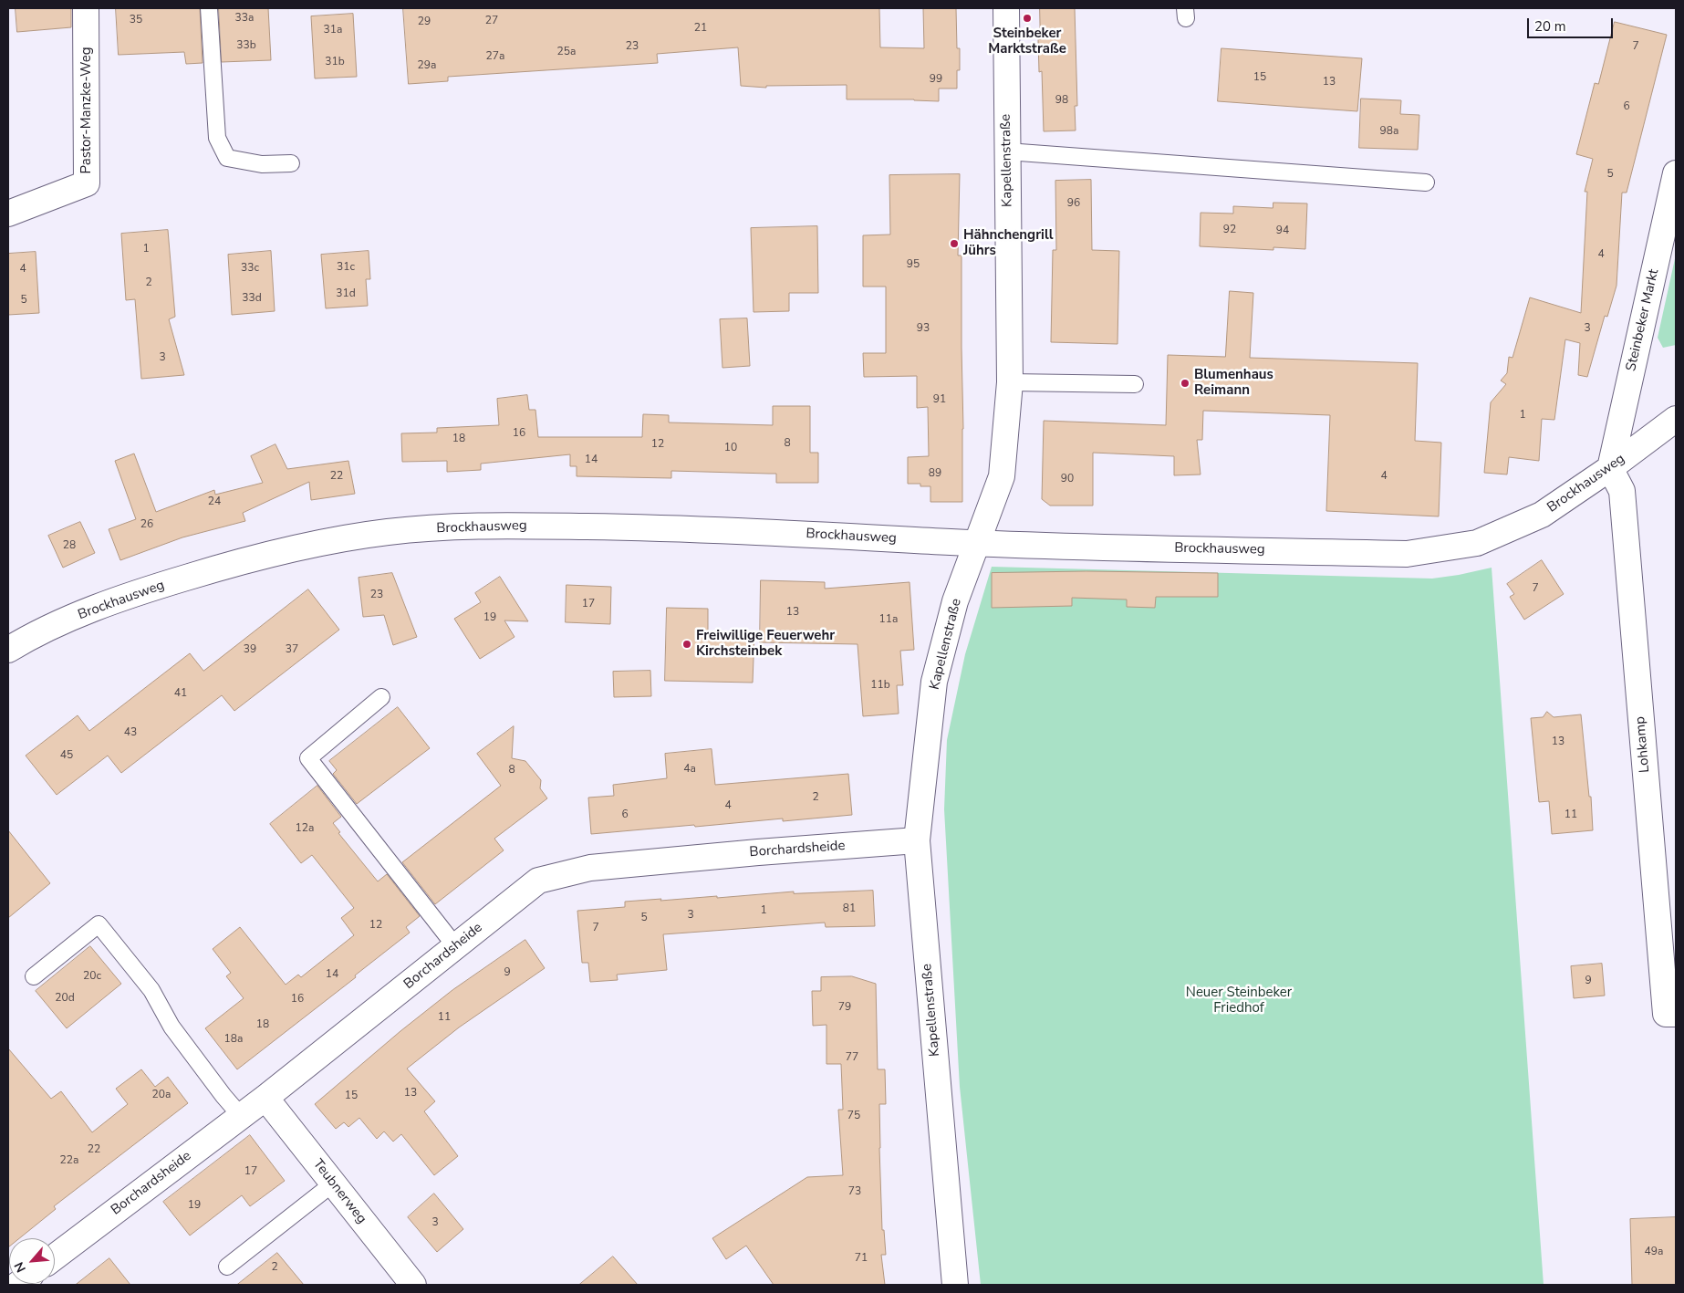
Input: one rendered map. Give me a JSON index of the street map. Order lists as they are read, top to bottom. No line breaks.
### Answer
{"streets":{"street":["Pastor-Manzke-Weg","Kapellenstraße","Steinbeker Markt","Brockhausweg","Lohkamp","Borchardsheide","Teubnerweg"]},"crossings":[["Kapellenstraße","Brockhausweg"],["Kapellenstraße","Borchardsheide"],["Steinbeker Markt","Brockhausweg"],["Steinbeker Markt","Lohkamp"],["Brockhausweg","Lohkamp"],["Borchardsheide","Teubnerweg"]],"parks":["Neuer Steinbeker Friedhof"],"places":["Steinbeker Marktstraße","Hähnchengrill Jührs","Blumenhaus Reimann","Freiwillige Feuerwehr Kirchsteinbek"],"house_numbers":["33a","35","27","29","21","31a","33b","23","7","25a","27a","31b","29a","15","99","13","98","6","98a","5","96","92","94","1","4","95","31c","33c","4","2","31d","33d","5","93","3","3","91","1","16","18","8","12","10","14","89","22","4","90","24","26","28","7","23","17","13","19","11a","39","37","11b","41","43","13","45","4a","8","2","4","6","11","12a","81","1","3","5","12","7","9","14","20c","9","20d","16","79","11","18","18a","77","13","20a","15","75","22","22a","17","73","19","3","49a","71","2"],"scale_bar":"20 m","north":"bottom left"}
